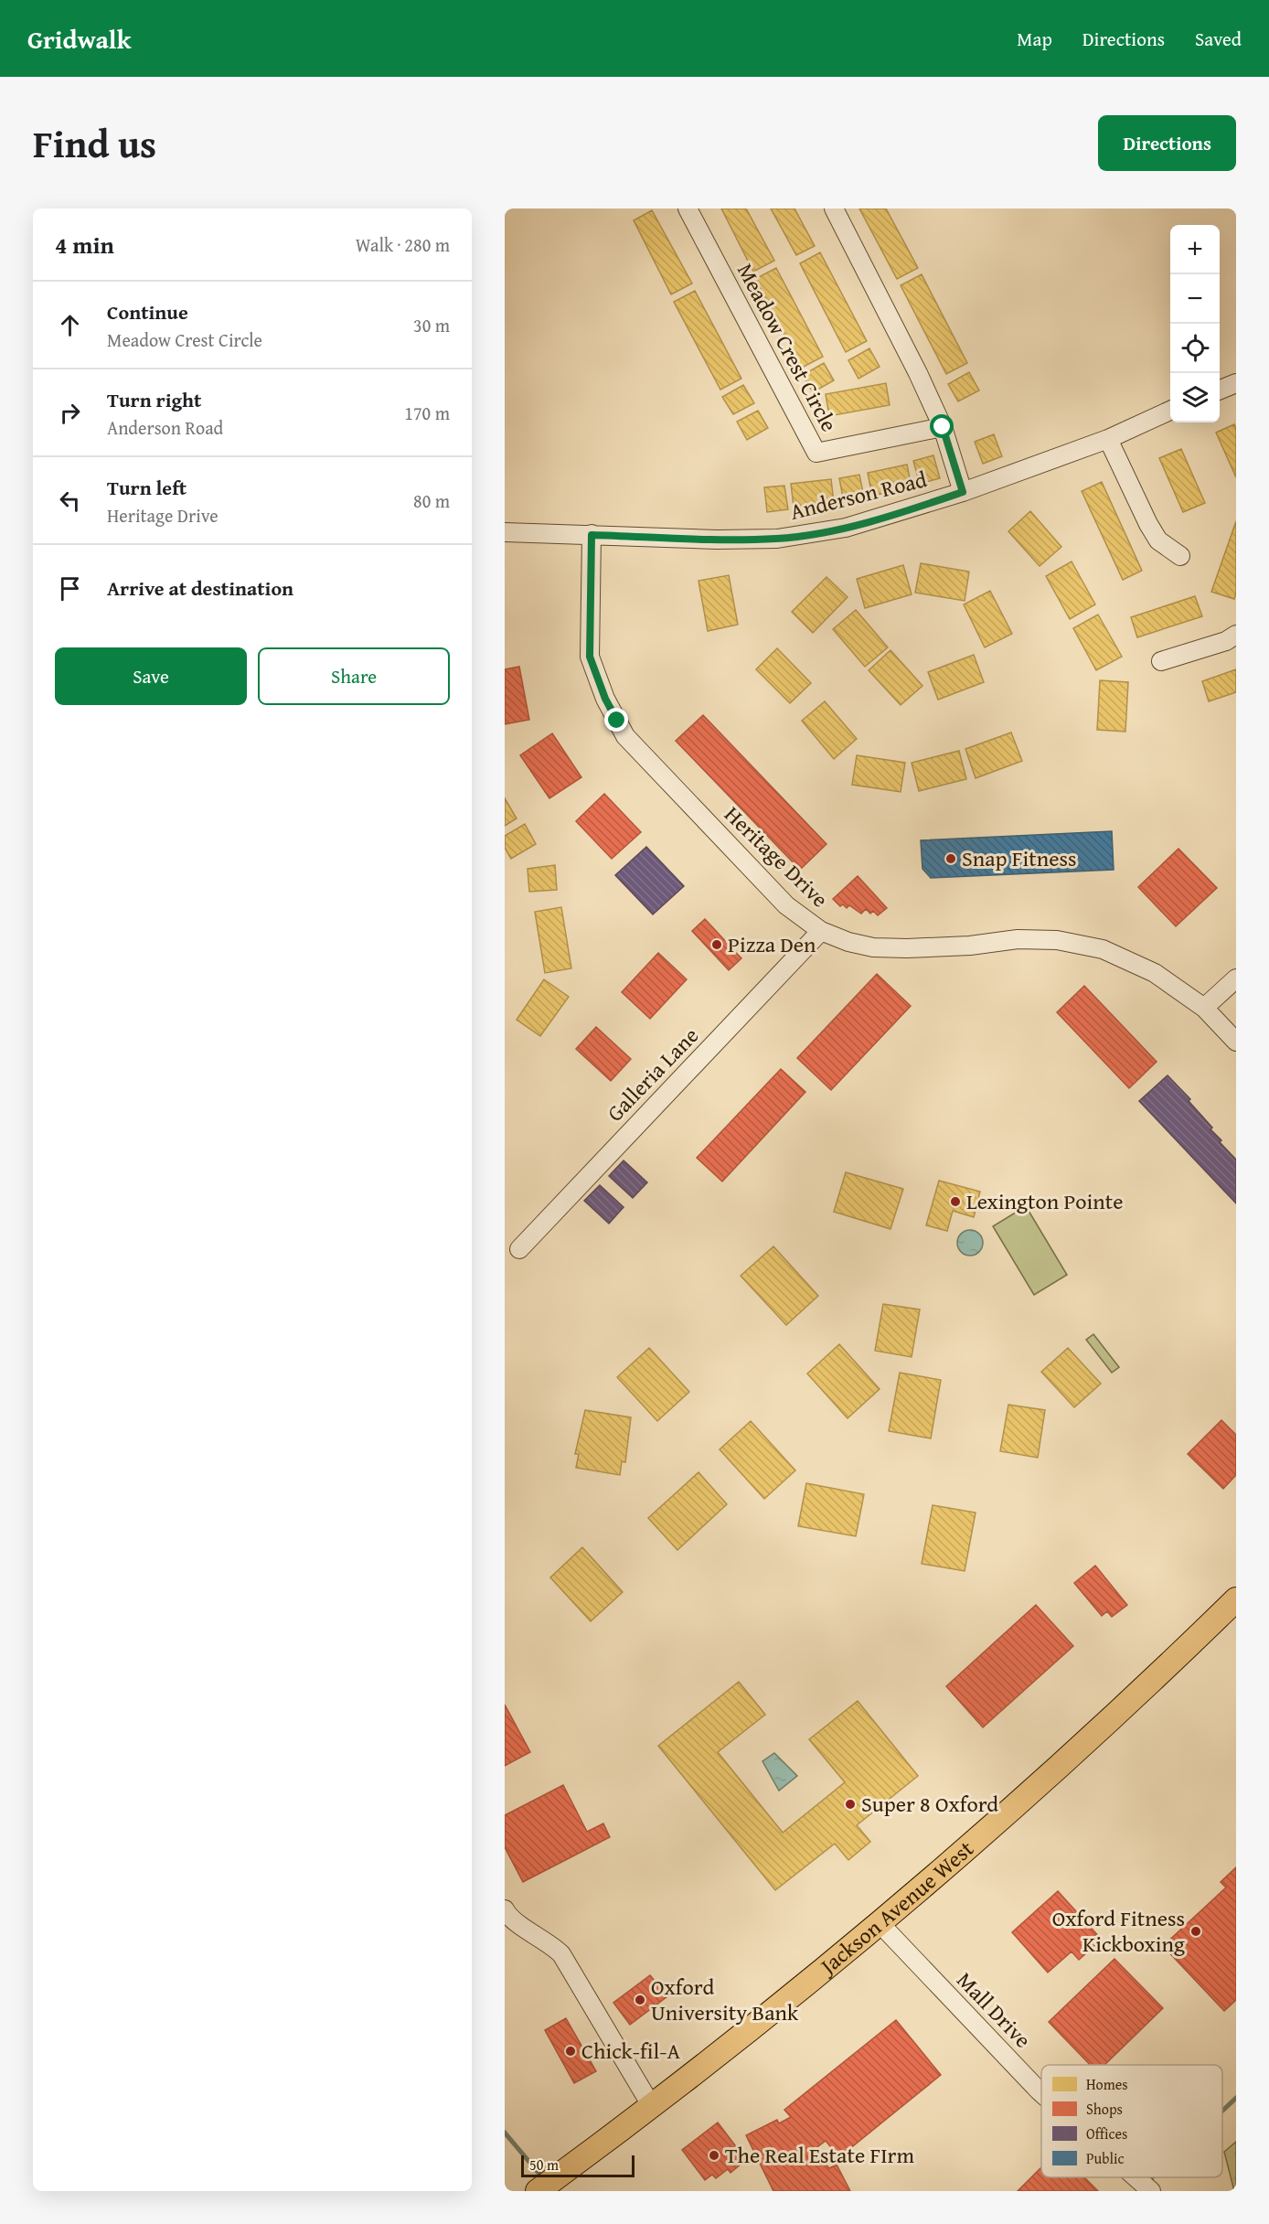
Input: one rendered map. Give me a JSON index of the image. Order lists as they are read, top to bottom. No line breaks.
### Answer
{"streets":{"main road":["Jackson Avenue West"],"street":["Meadow Crest Circle","Anderson Road","Heritage Drive","Galleria Lane","Mall Drive"]},"crossings":[["Anderson Road","Heritage Drive"],["Heritage Drive","Galleria Lane"],["Jackson Avenue West","Mall Drive"]],"places":["Snap Fitness","Pizza Den","Lexington Pointe","Super 8 Oxford","Oxford Fitness Kickboxing","Oxford University Bank","Chick-fil-A","The Real Estate FIrm"],"legend":["Homes","Shops","Offices","Public"],"scale_bar":"50 m","page":{"header":"Gridwalk","nav":["Map","Directions","Saved"],"title":"Find us","buttons":["Directions",["Save","Share"]],"heading":["4 min","Walk · 280 m"],"map_buttons":["+","−"],"list":[["Continue","Meadow Crest Circle","30 m"],["Turn right","Anderson Road","170 m"],["Turn left","Heritage Drive","80 m"],"Arrive at destination"],"scale":"50 m"}}
